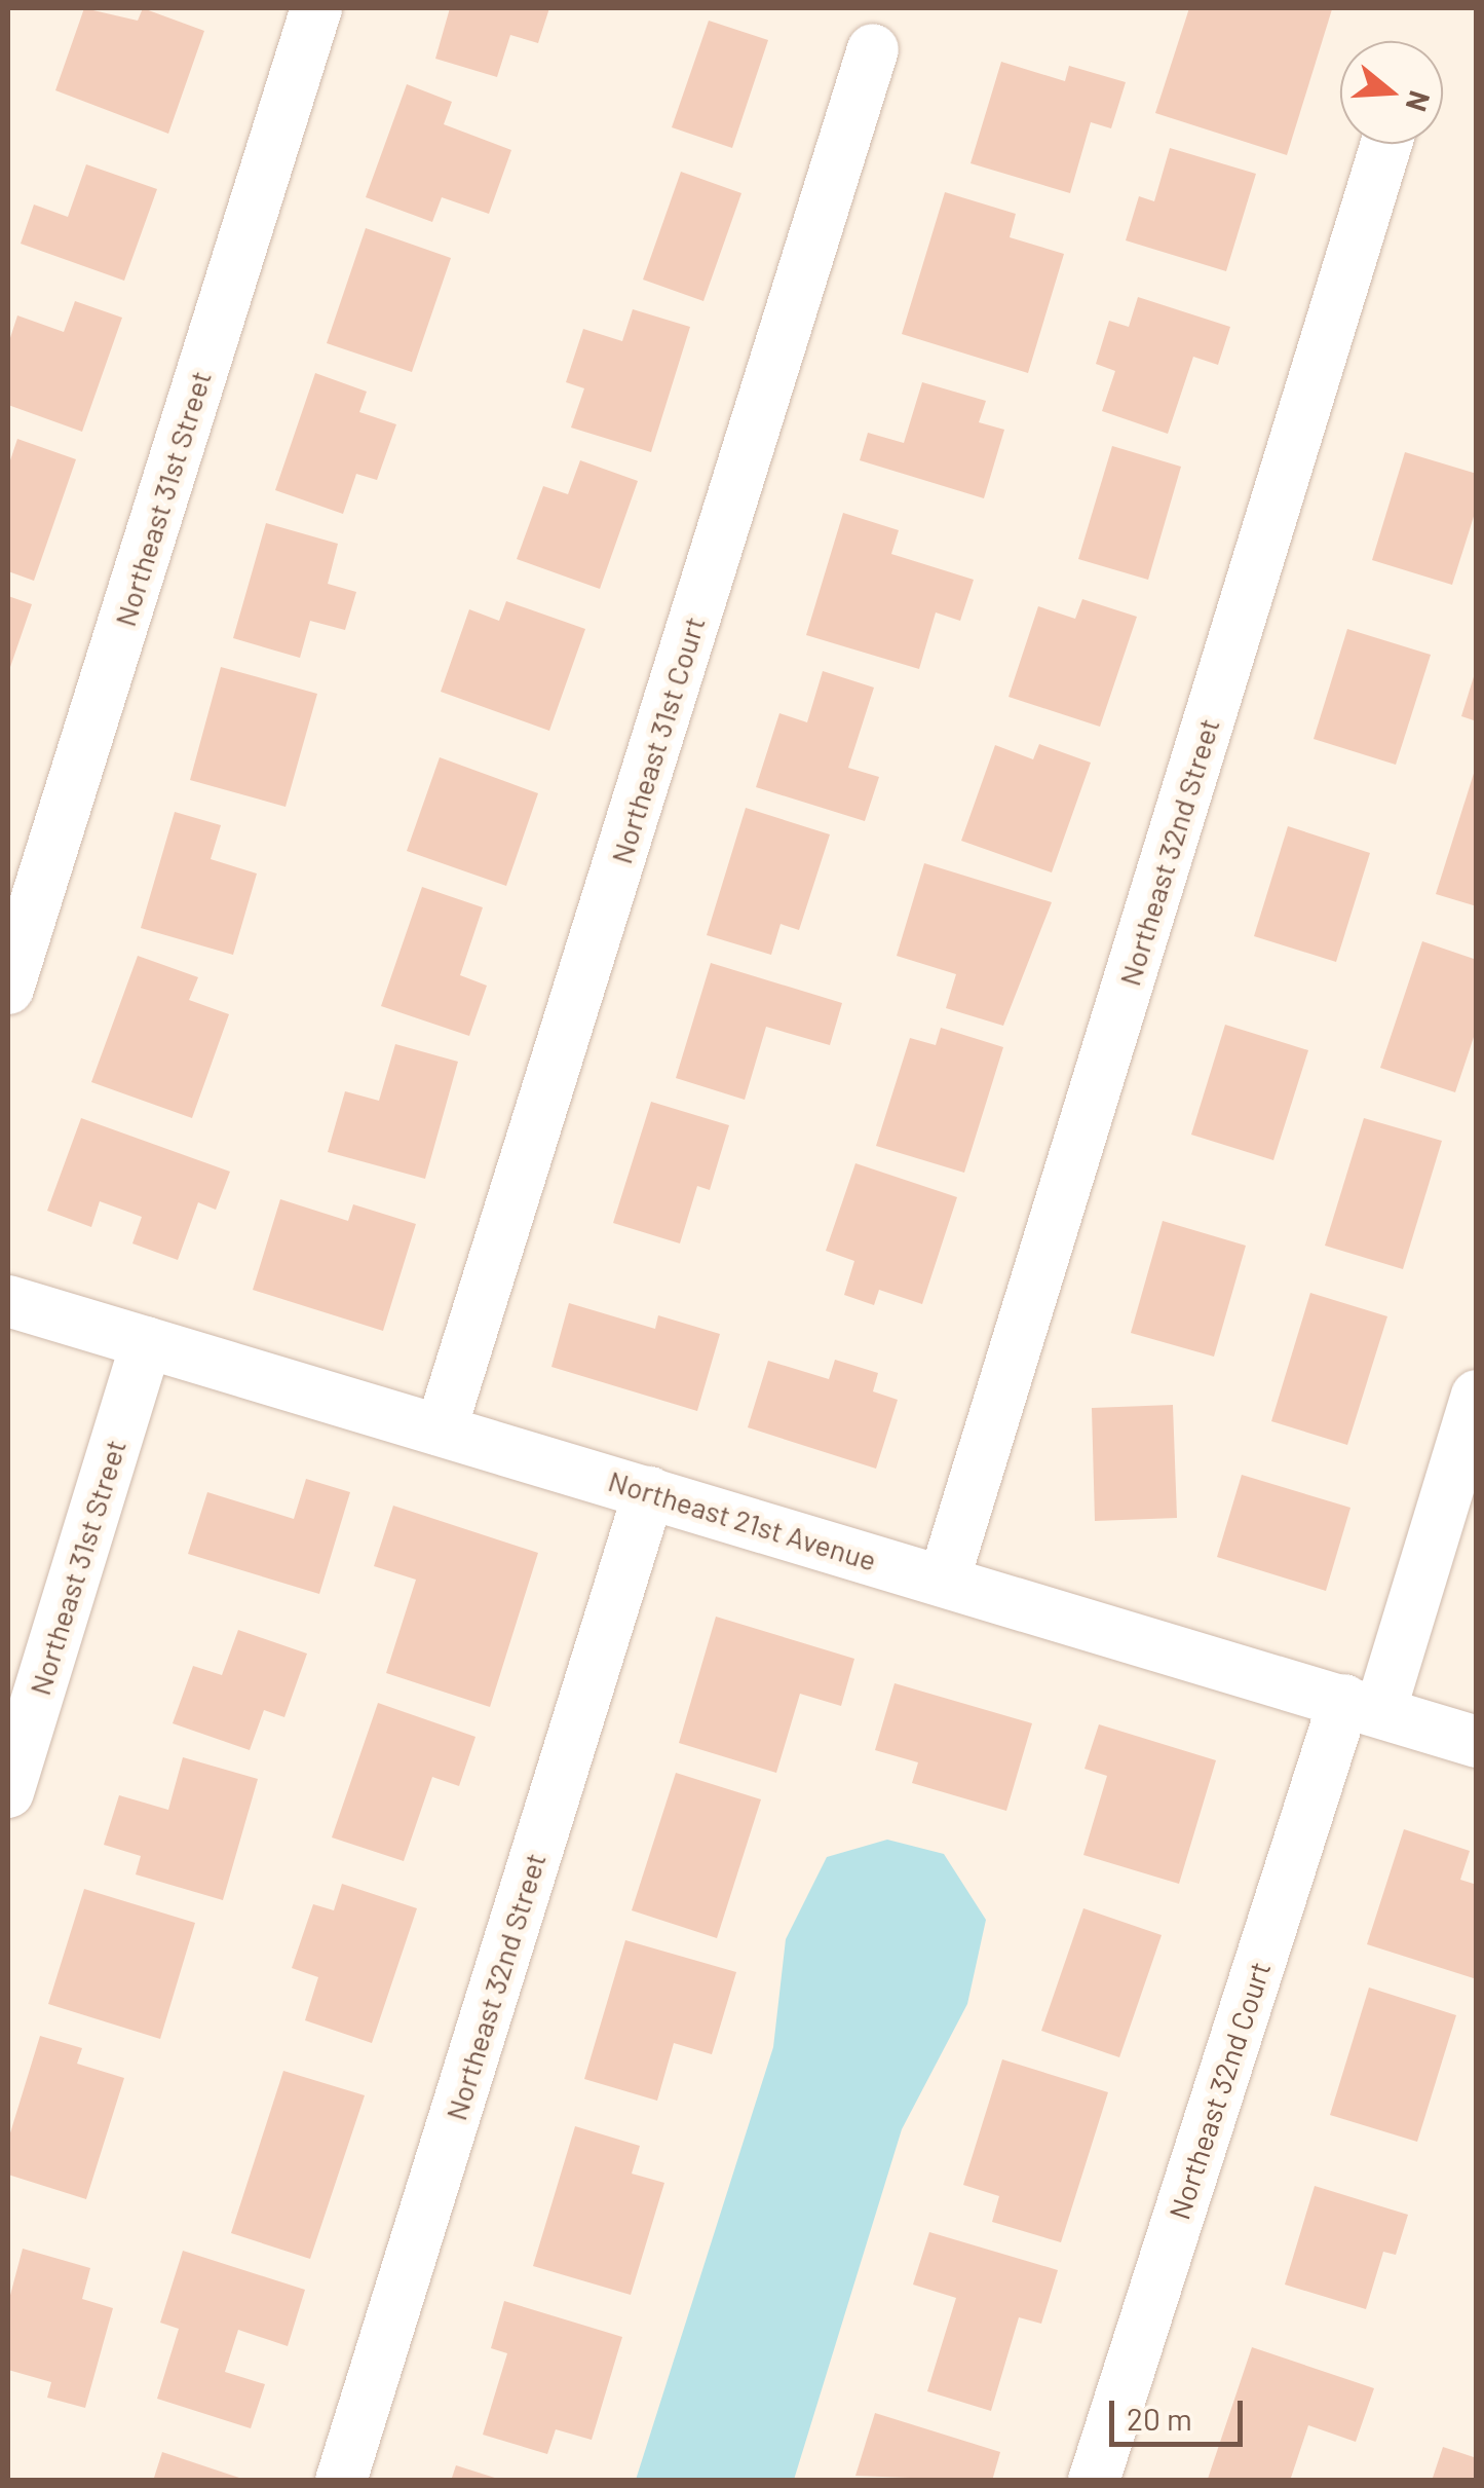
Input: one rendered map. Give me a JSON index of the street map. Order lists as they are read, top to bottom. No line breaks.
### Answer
{"streets":{"street":["Northeast 31st Street","Northeast 31st Court","Northeast 32nd Street","Northeast 21st Avenue","Northeast 32nd Court"]},"crossings":[["Northeast 31st Street","Northeast 21st Avenue"],["Northeast 31st Court","Northeast 21st Avenue"],["Northeast 32nd Street","Northeast 21st Avenue"],["Northeast 21st Avenue","Northeast 32nd Court"]],"scale_bar":"20 m","north":"right"}
